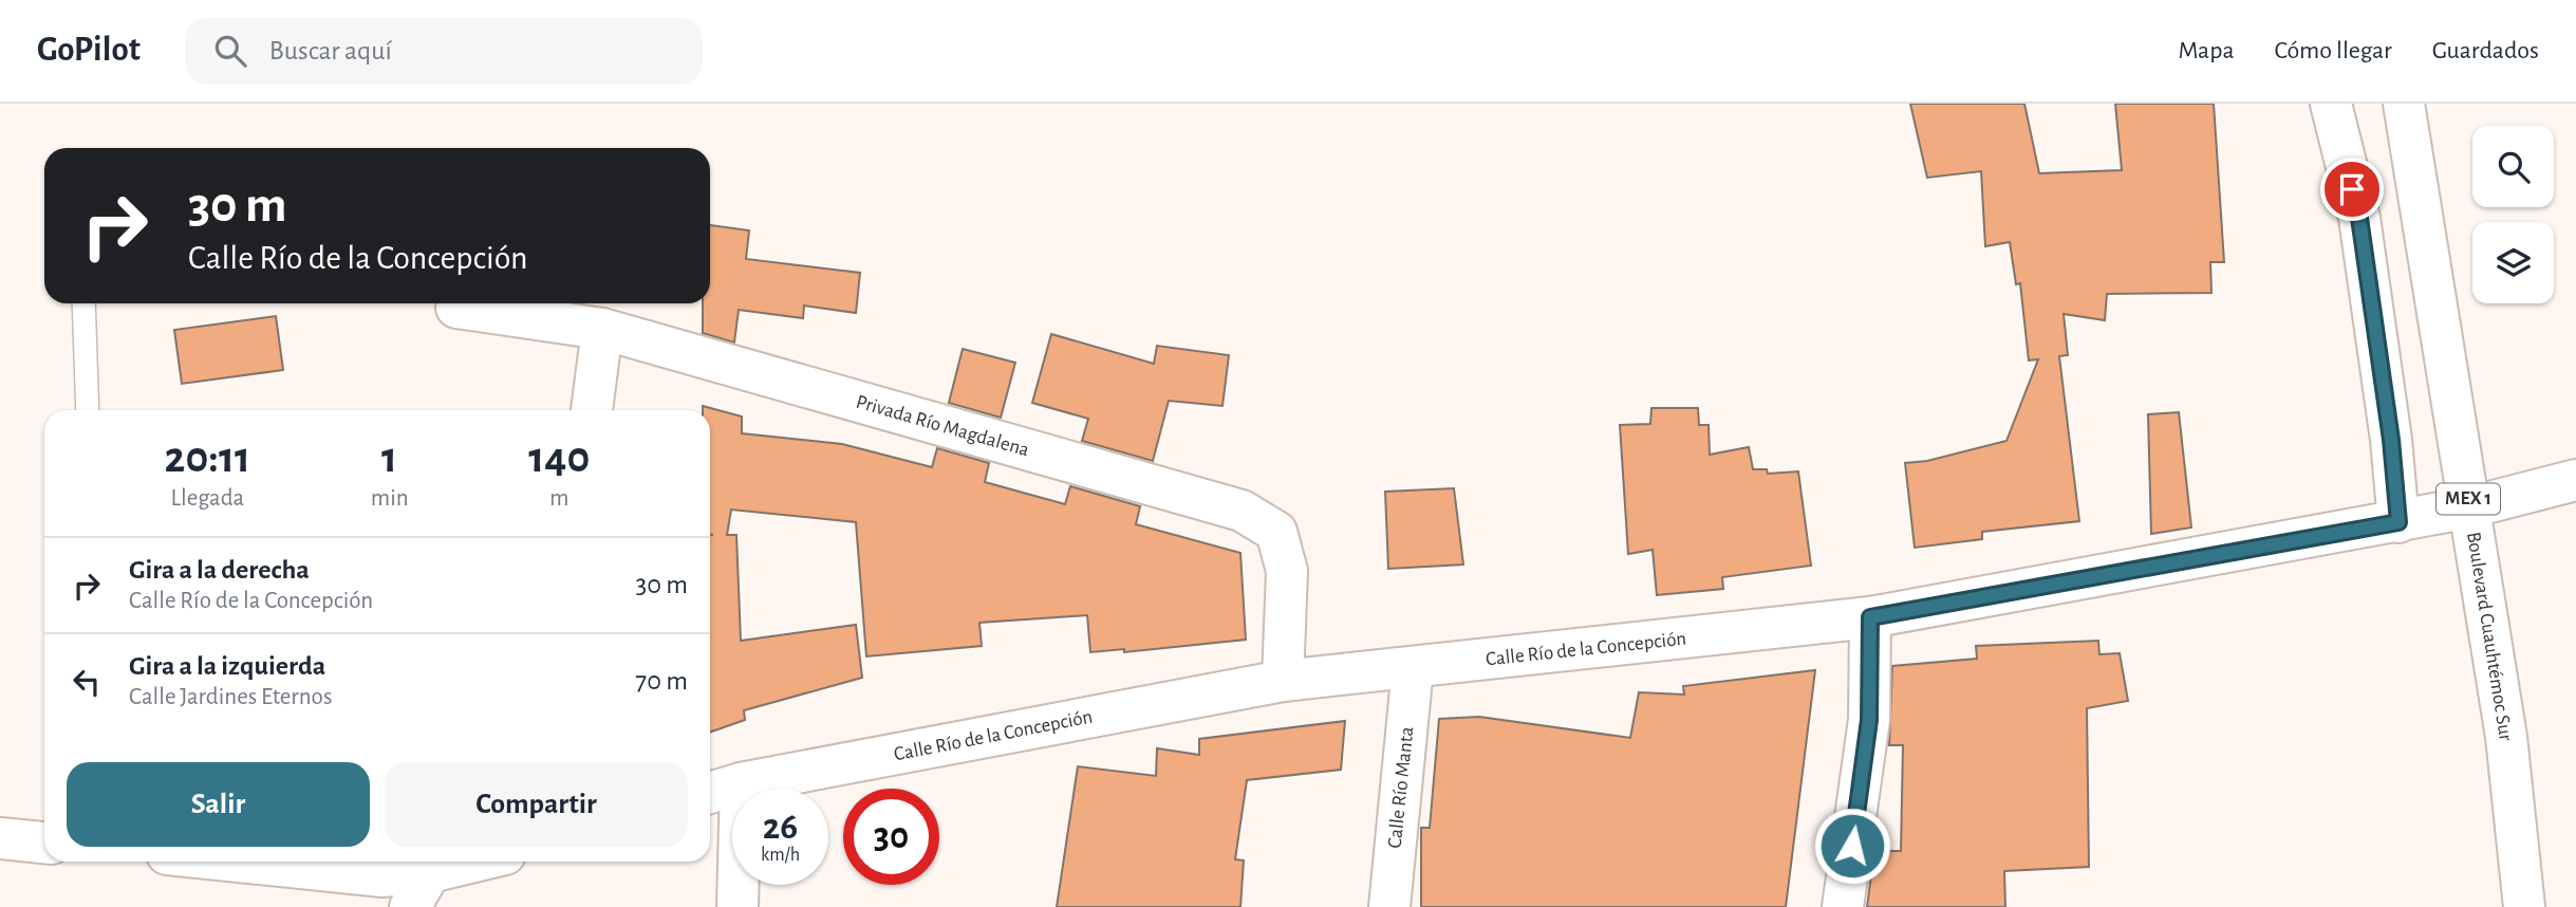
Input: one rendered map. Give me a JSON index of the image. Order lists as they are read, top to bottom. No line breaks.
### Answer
{"streets":{"street":["Privada Río Magdalena","MEX 1","Boulevard Cuauhtémoc Sur","Calle Río de la Concepción","Calle Río Manta"]},"crossings":[["Privada Río Magdalena","Calle Río de la Concepción"],["Boulevard Cuauhtémoc Sur","Calle Río de la Concepción"],["Calle Río de la Concepción","Calle Río Manta"]],"page":{"header":"GoPilot","search":"Buscar aquí","nav":["Mapa","Cómo llegar","Guardados"],"turn":["30 m","Calle Río de la Concepción"],"eta":["20:11","Llegada","1","min","140","m"],"list":[{"name":"Gira a la derecha","note":"Calle Río de la Concepción","value":"30 m"},{"name":"Gira a la izquierda","note":"Calle Jardines Eternos","value":"70 m"}],"buttons":["Salir","Compartir"],"speed":"26 km/h","limit":"30"}}
